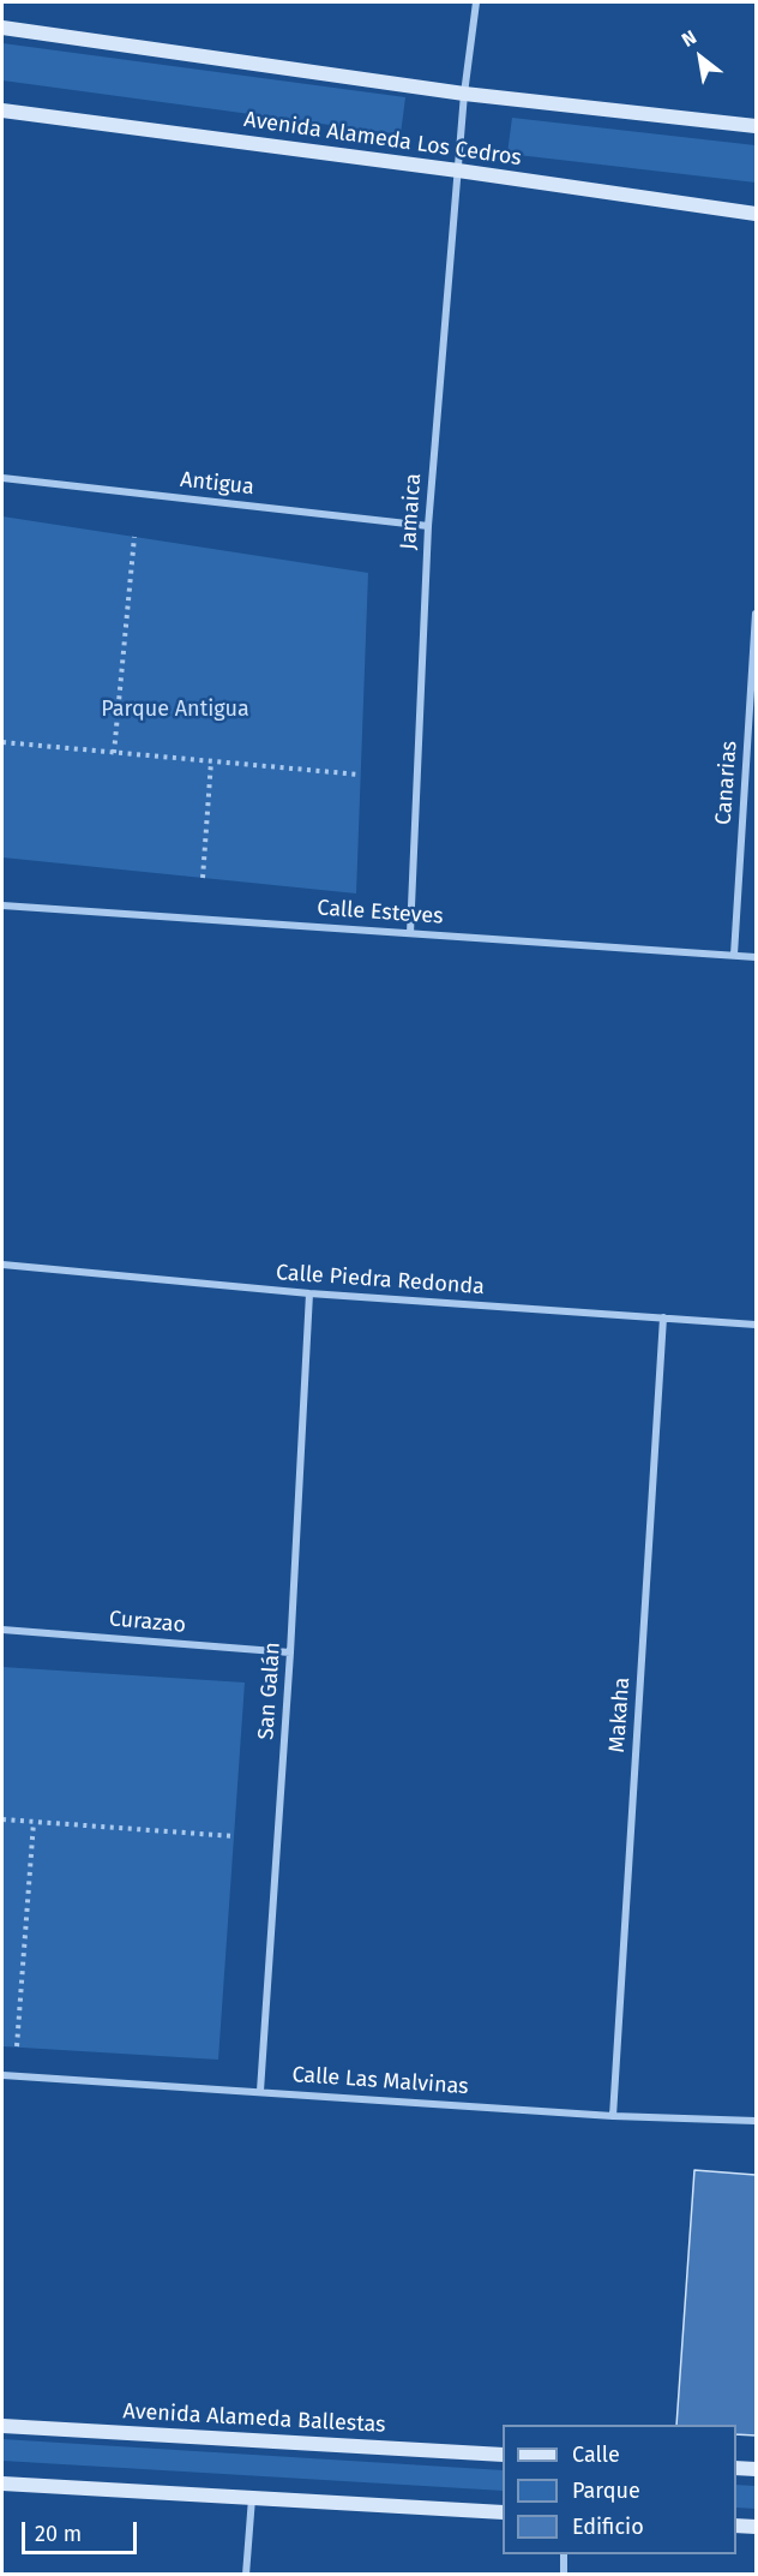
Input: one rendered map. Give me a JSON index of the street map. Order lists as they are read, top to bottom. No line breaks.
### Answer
{"streets":{"street":["Avenida Alameda Los Cedros","Antigua","Jamaica","Canarias","Calle Esteves","Calle Piedra Redonda","Curazao","San Galán","Makaha","Calle Las Malvinas","Avenida Alameda Ballestas"]},"crossings":[["Avenida Alameda Los Cedros","Jamaica"],["Antigua","Jamaica"],["Jamaica","Calle Esteves"],["Canarias","Calle Esteves"],["Calle Piedra Redonda","San Galán"],["Calle Piedra Redonda","Makaha"],["Curazao","San Galán"],["San Galán","Calle Las Malvinas"],["Makaha","Calle Las Malvinas"]],"parks":["Parque Antigua"],"legend":["Calle","Parque","Edificio"],"scale_bar":"20 m","north":"top left"}
